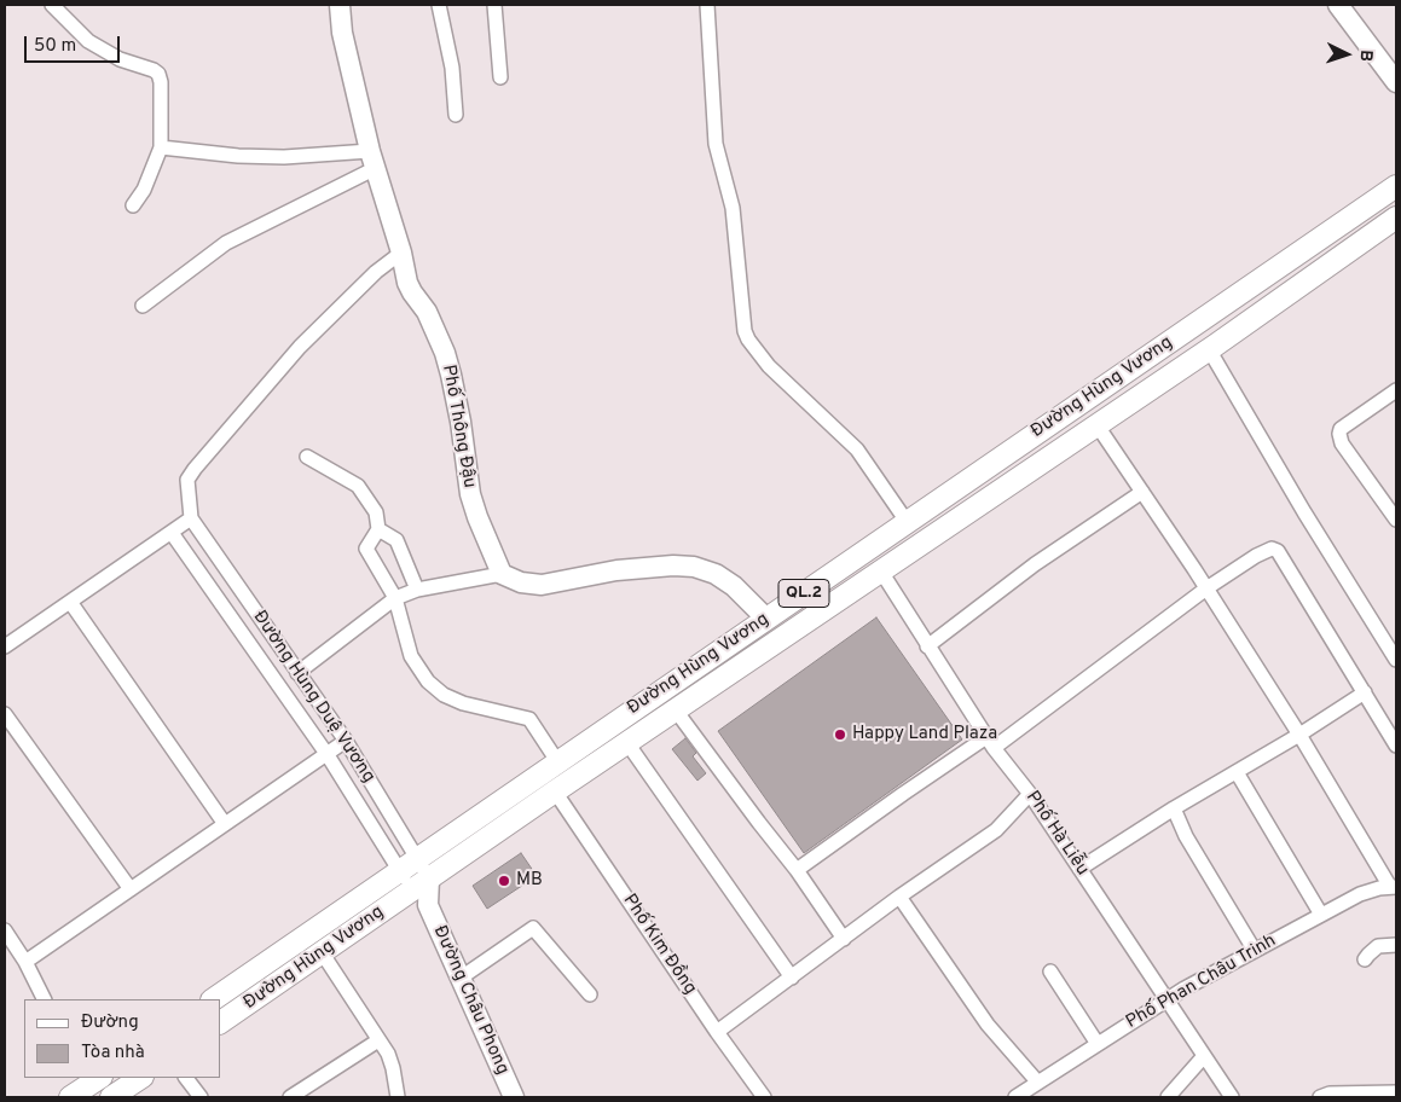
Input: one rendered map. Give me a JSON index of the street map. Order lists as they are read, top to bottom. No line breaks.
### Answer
{"streets":{"main road":["Đường Hùng Vương","QL.2"],"street":["Phố Thông Đậu","Đường Hùng Duệ Vương","Phố Hà Liễu","Phố Kim Đồng","Phố Phan Châu Trinh","Đường Châu Phong"]},"crossings":[["Đường Hùng Vương","Đường Hùng Duệ Vương"],["Đường Hùng Vương","Phố Hà Liễu"],["Đường Hùng Vương","Phố Kim Đồng"],["Đường Hùng Vương","Đường Châu Phong"],["Đường Hùng Duệ Vương","Đường Châu Phong"],["Phố Hà Liễu","Phố Phan Châu Trinh"]],"places":["Happy Land Plaza","MB"],"legend":["Đường","Tòa nhà"],"scale_bar":"50 m","north":"right"}
